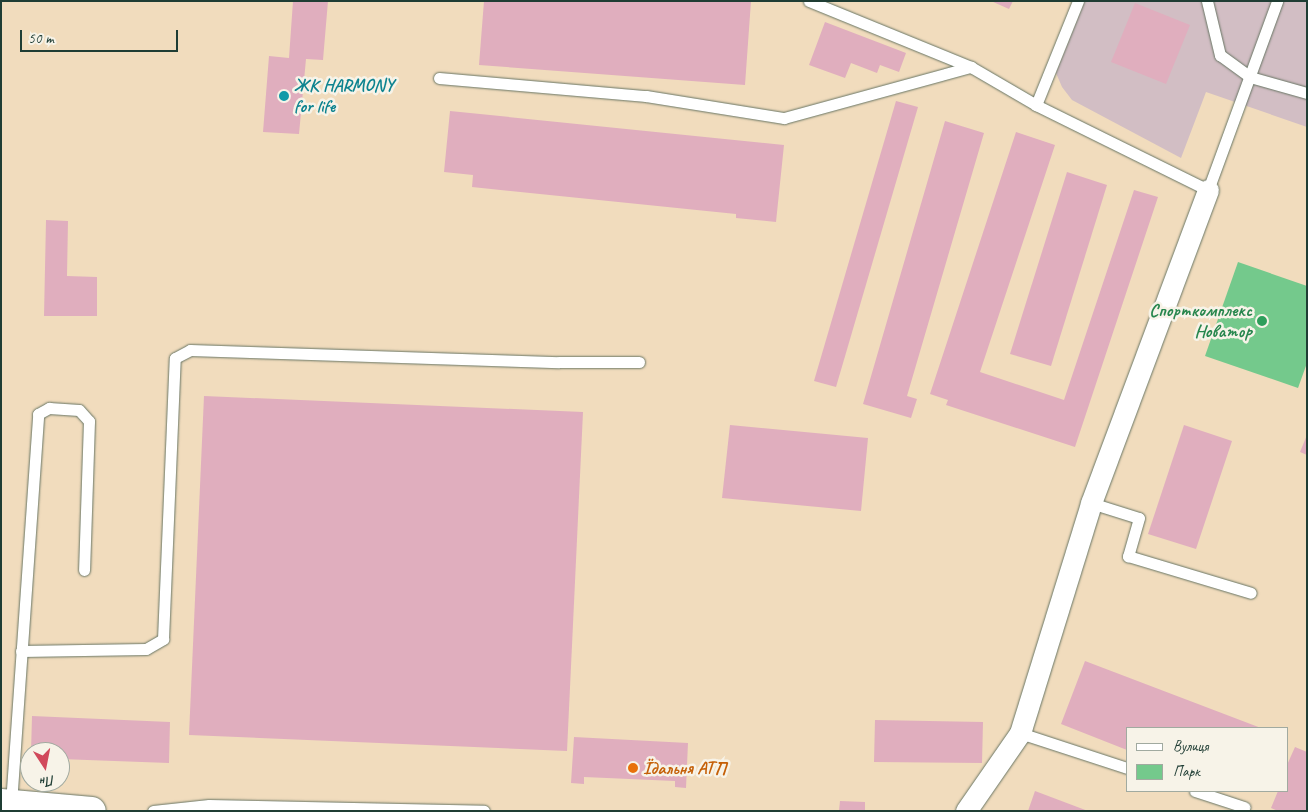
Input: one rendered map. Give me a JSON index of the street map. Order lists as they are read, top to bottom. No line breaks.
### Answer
{"places":["ЖК HARMONY for life","Спорткомплекс Новатор","Їдальня АТП"],"legend":["Вулиця","Парк"],"scale_bar":"50 m","north":"bottom"}
